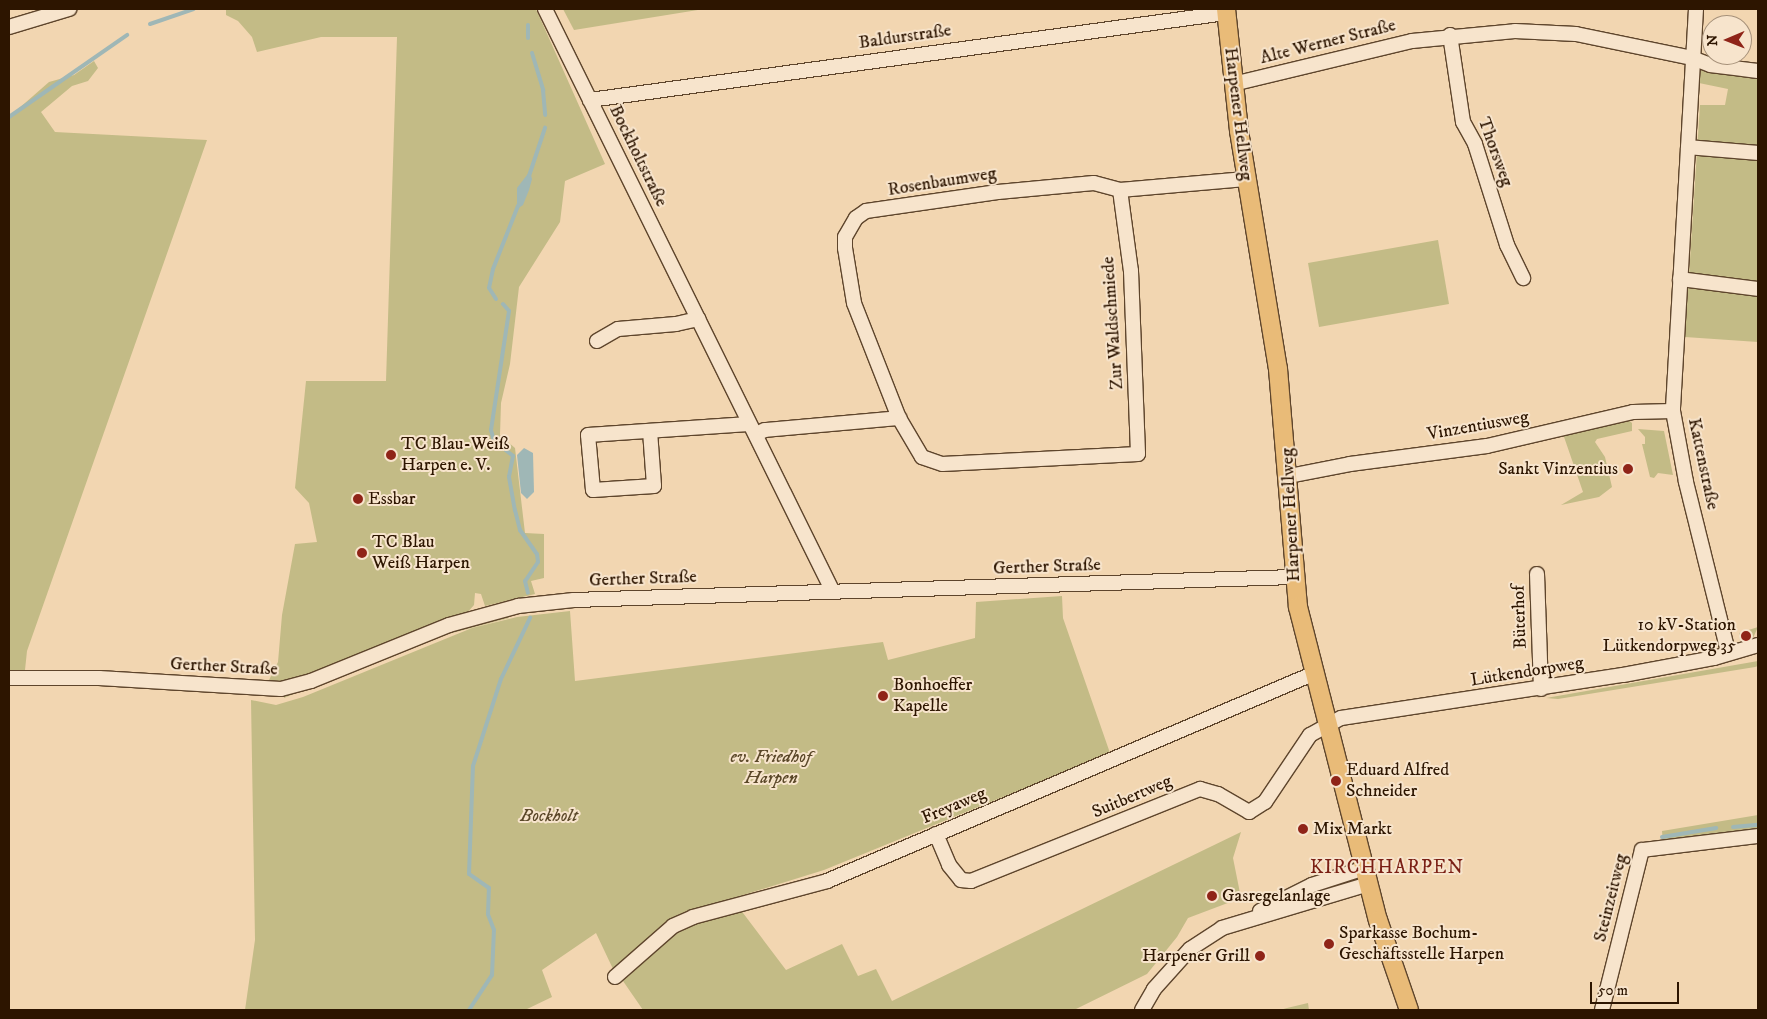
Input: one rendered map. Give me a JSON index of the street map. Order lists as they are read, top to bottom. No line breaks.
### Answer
{"streets":{"main road":["Harpener Hellweg"],"street":["Baldurstraße","Alte Werner Straße","Thorsweg","Bockholtstraße","Rosenbaumweg","Zur Waldschmiede","Vinzentiusweg","Kattenstraße","Gerther Straße","Büterhof","Lütkendorpweg","Suitbertweg","Freyaweg","Steinzeitweg"]},"crossings":[["Baldurstraße","Harpener Hellweg"],["Baldurstraße","Bockholtstraße"],["Alte Werner Straße","Harpener Hellweg"],["Alte Werner Straße","Thorsweg"],["Alte Werner Straße","Kattenstraße"],["Harpener Hellweg","Rosenbaumweg"],["Harpener Hellweg","Vinzentiusweg"],["Harpener Hellweg","Gerther Straße"],["Harpener Hellweg","Lütkendorpweg"],["Harpener Hellweg","Suitbertweg"],["Harpener Hellweg","Freyaweg"],["Bockholtstraße","Gerther Straße"],["Rosenbaumweg","Zur Waldschmiede"],["Vinzentiusweg","Kattenstraße"],["Kattenstraße","Lütkendorpweg"],["Büterhof","Lütkendorpweg"],["Lütkendorpweg","Suitbertweg"],["Suitbertweg","Freyaweg"]],"districts":["KIRCHHARPEN"],"parks":["ev. Friedhof Harpen","Bockholt"],"places":["TC Blau-Weiß Harpen e. V.","Sankt Vinzentius","Essbar","TC Blau Weiß Harpen","10 kV-Station Lütkendorpweg 35","Bonhoeffer Kapelle","Eduard Alfred Schneider","Mix Markt","Gasregelanlage","Sparkasse Bochum- Geschäftsstelle Harpen","Harpener Grill"],"scale_bar":"50 m","north":"left"}
